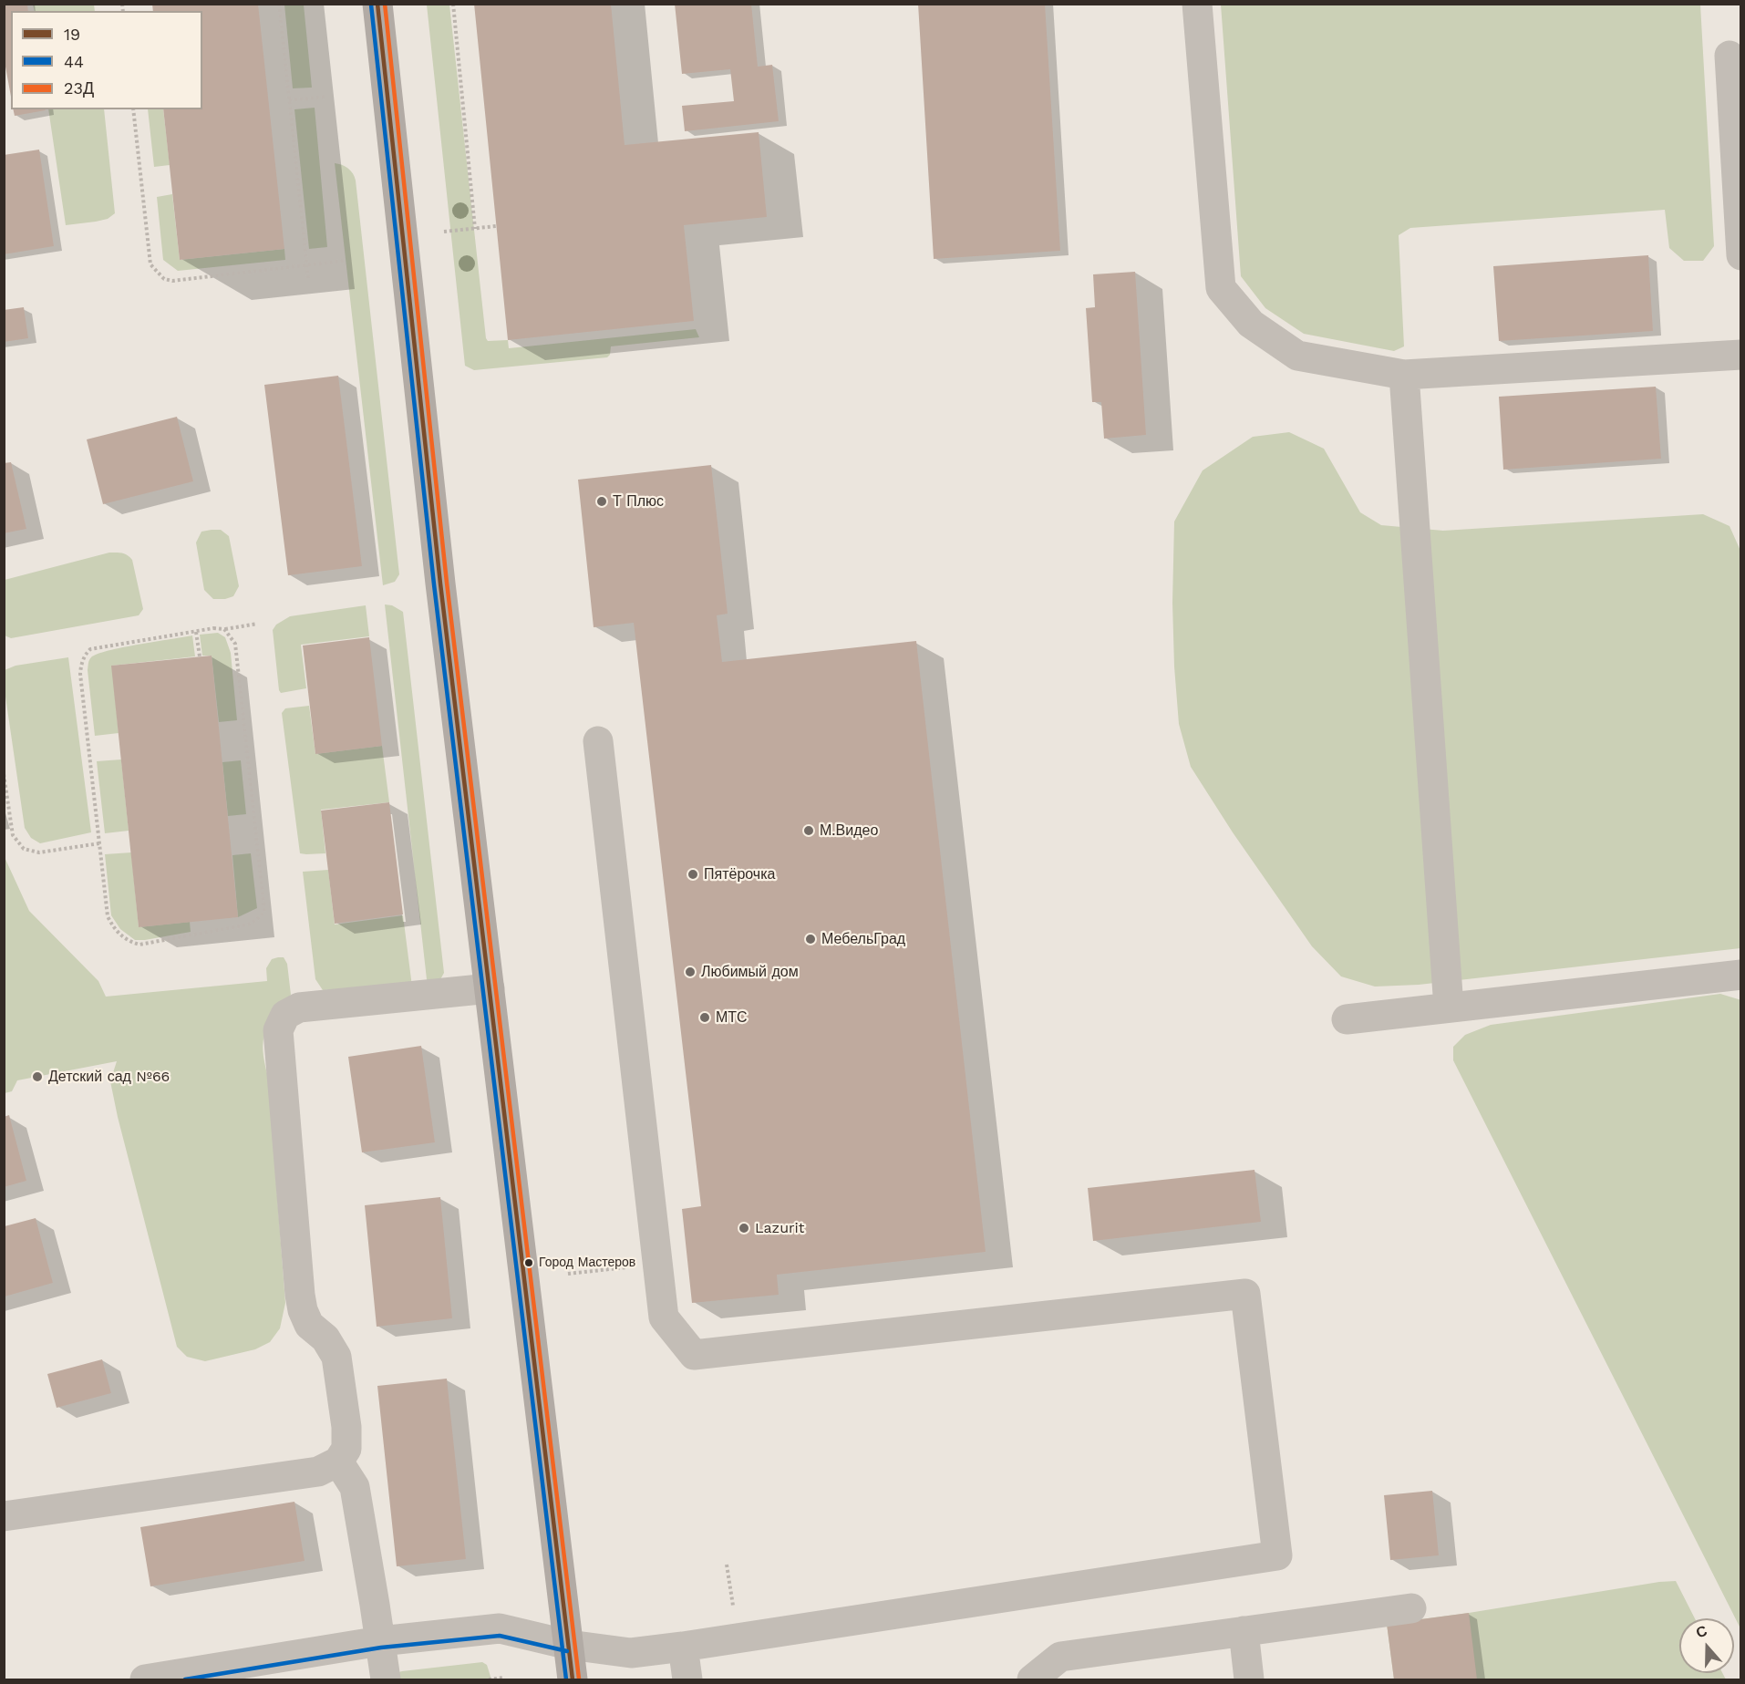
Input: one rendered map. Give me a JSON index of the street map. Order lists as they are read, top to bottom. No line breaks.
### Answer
{"places":["Т Плюс","М.Видео","Пятёрочка","МебельГрад","Любимый дом","МТС","Детский сад №66","Lazurit","Город Мастеров"],"lines":["transit line 19","transit line 23Д","transit line 44"],"legend":["19","44","23Д"],"north":"top"}
